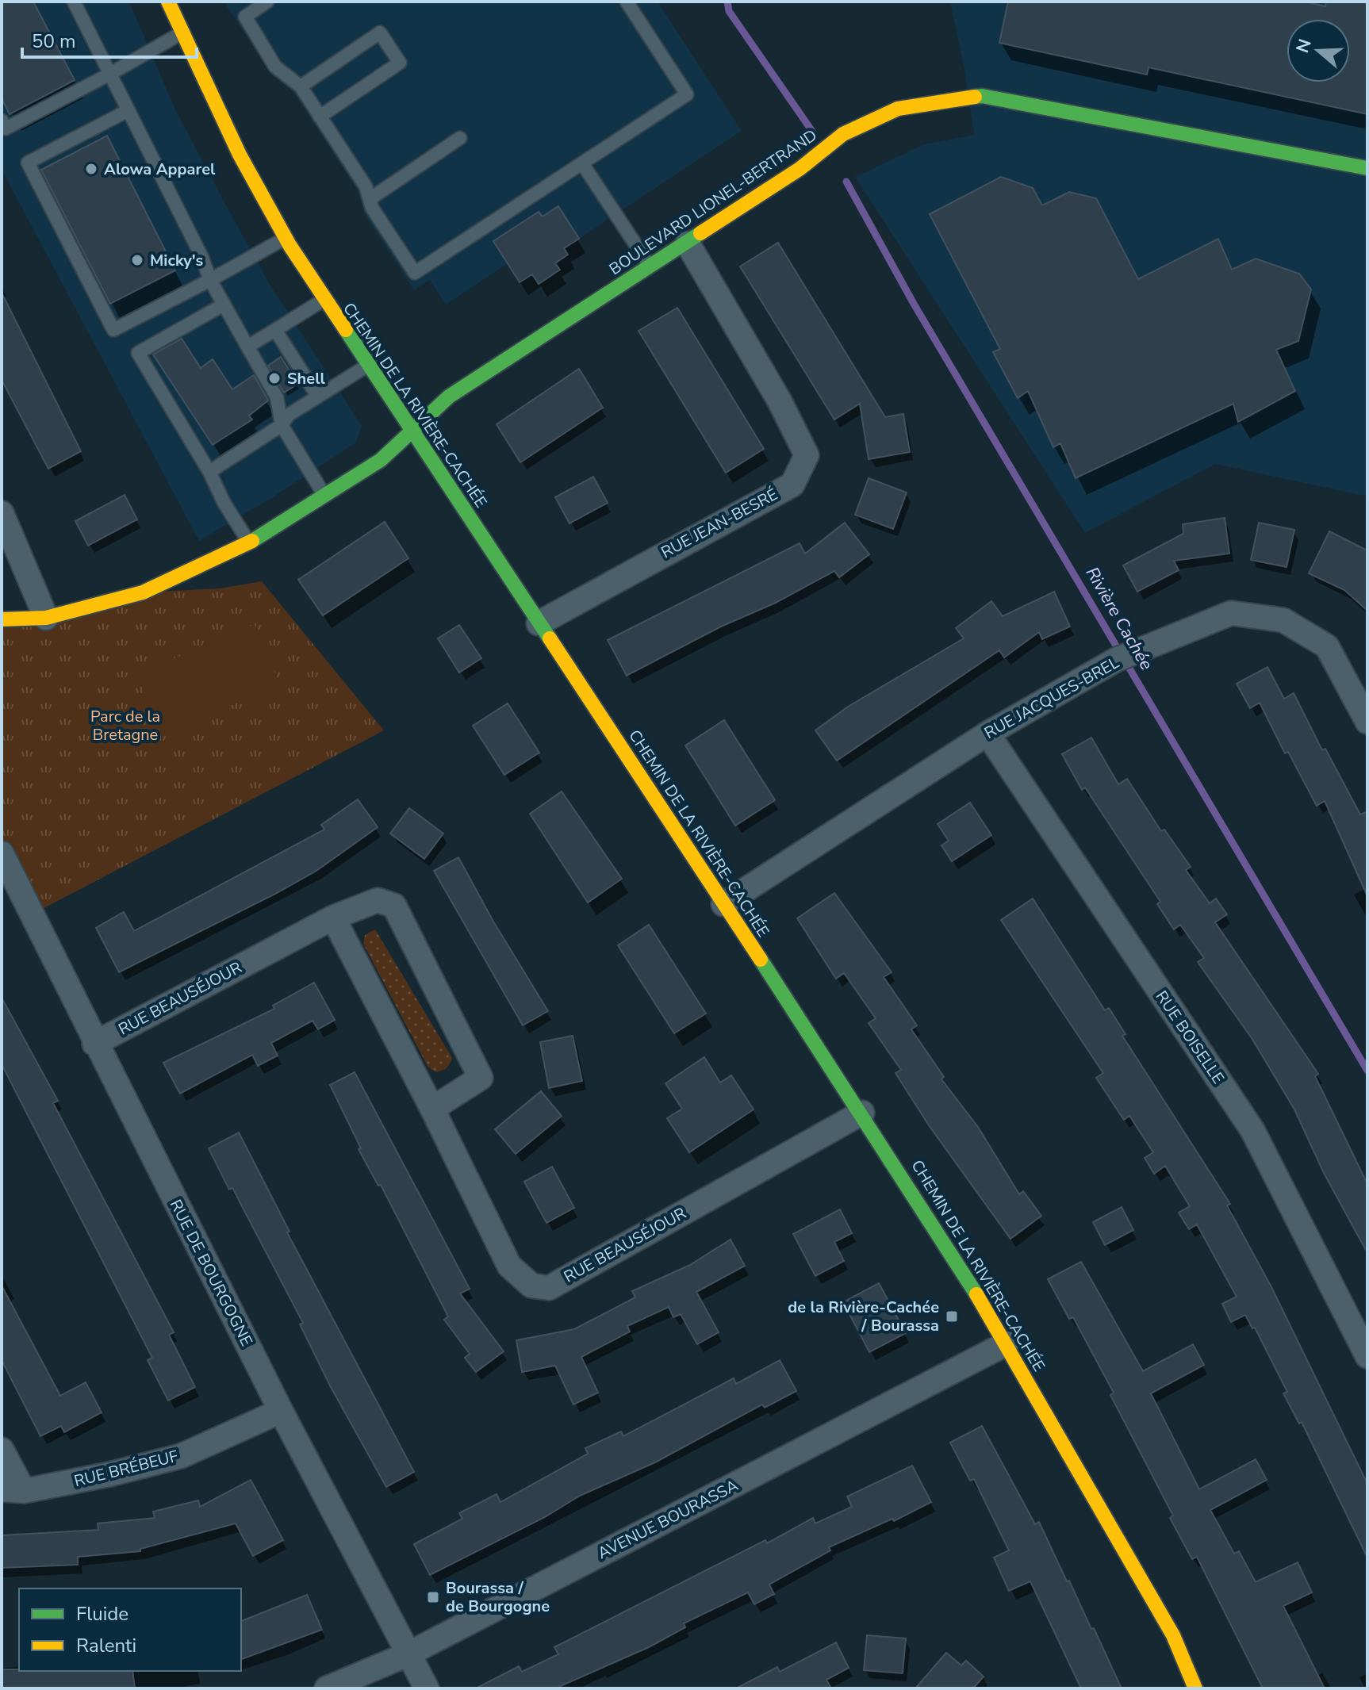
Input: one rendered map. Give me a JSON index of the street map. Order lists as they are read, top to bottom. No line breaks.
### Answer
{"streets":{"street":["BOULEVARD LIONEL-BERTRAND","CHEMIN DE LA RIVIÈRE-CACHÉE","RUE JEAN-BESRÉ","RUE JACQUES-BREL","RUE BEAUSÉJOUR","RUE BOISELLE","RUE DE BOURGOGNE","RUE BRÉBEUF","AVENUE BOURASSA"]},"crossings":[["BOULEVARD LIONEL-BERTRAND","CHEMIN DE LA RIVIÈRE-CACHÉE"],["BOULEVARD LIONEL-BERTRAND","RUE JEAN-BESRÉ"],["CHEMIN DE LA RIVIÈRE-CACHÉE","RUE JEAN-BESRÉ"],["CHEMIN DE LA RIVIÈRE-CACHÉE","RUE JACQUES-BREL"],["CHEMIN DE LA RIVIÈRE-CACHÉE","RUE BEAUSÉJOUR"],["CHEMIN DE LA RIVIÈRE-CACHÉE","AVENUE BOURASSA"],["RUE JACQUES-BREL","RUE BOISELLE"],["RUE BEAUSÉJOUR","RUE DE BOURGOGNE"],["RUE DE BOURGOGNE","RUE BRÉBEUF"],["RUE DE BOURGOGNE","AVENUE BOURASSA"]],"water":["Rivière Cachée"],"parks":["Parc de la Bretagne"],"places":{"other":["Alowa Apparel","Micky's","Shell"],"transit":["de la Rivière-Cachée / Bourassa","Bourassa / de Bourgogne"]},"legend":["Fluide","Ralenti"],"scale_bar":"50 m","north":"left"}
